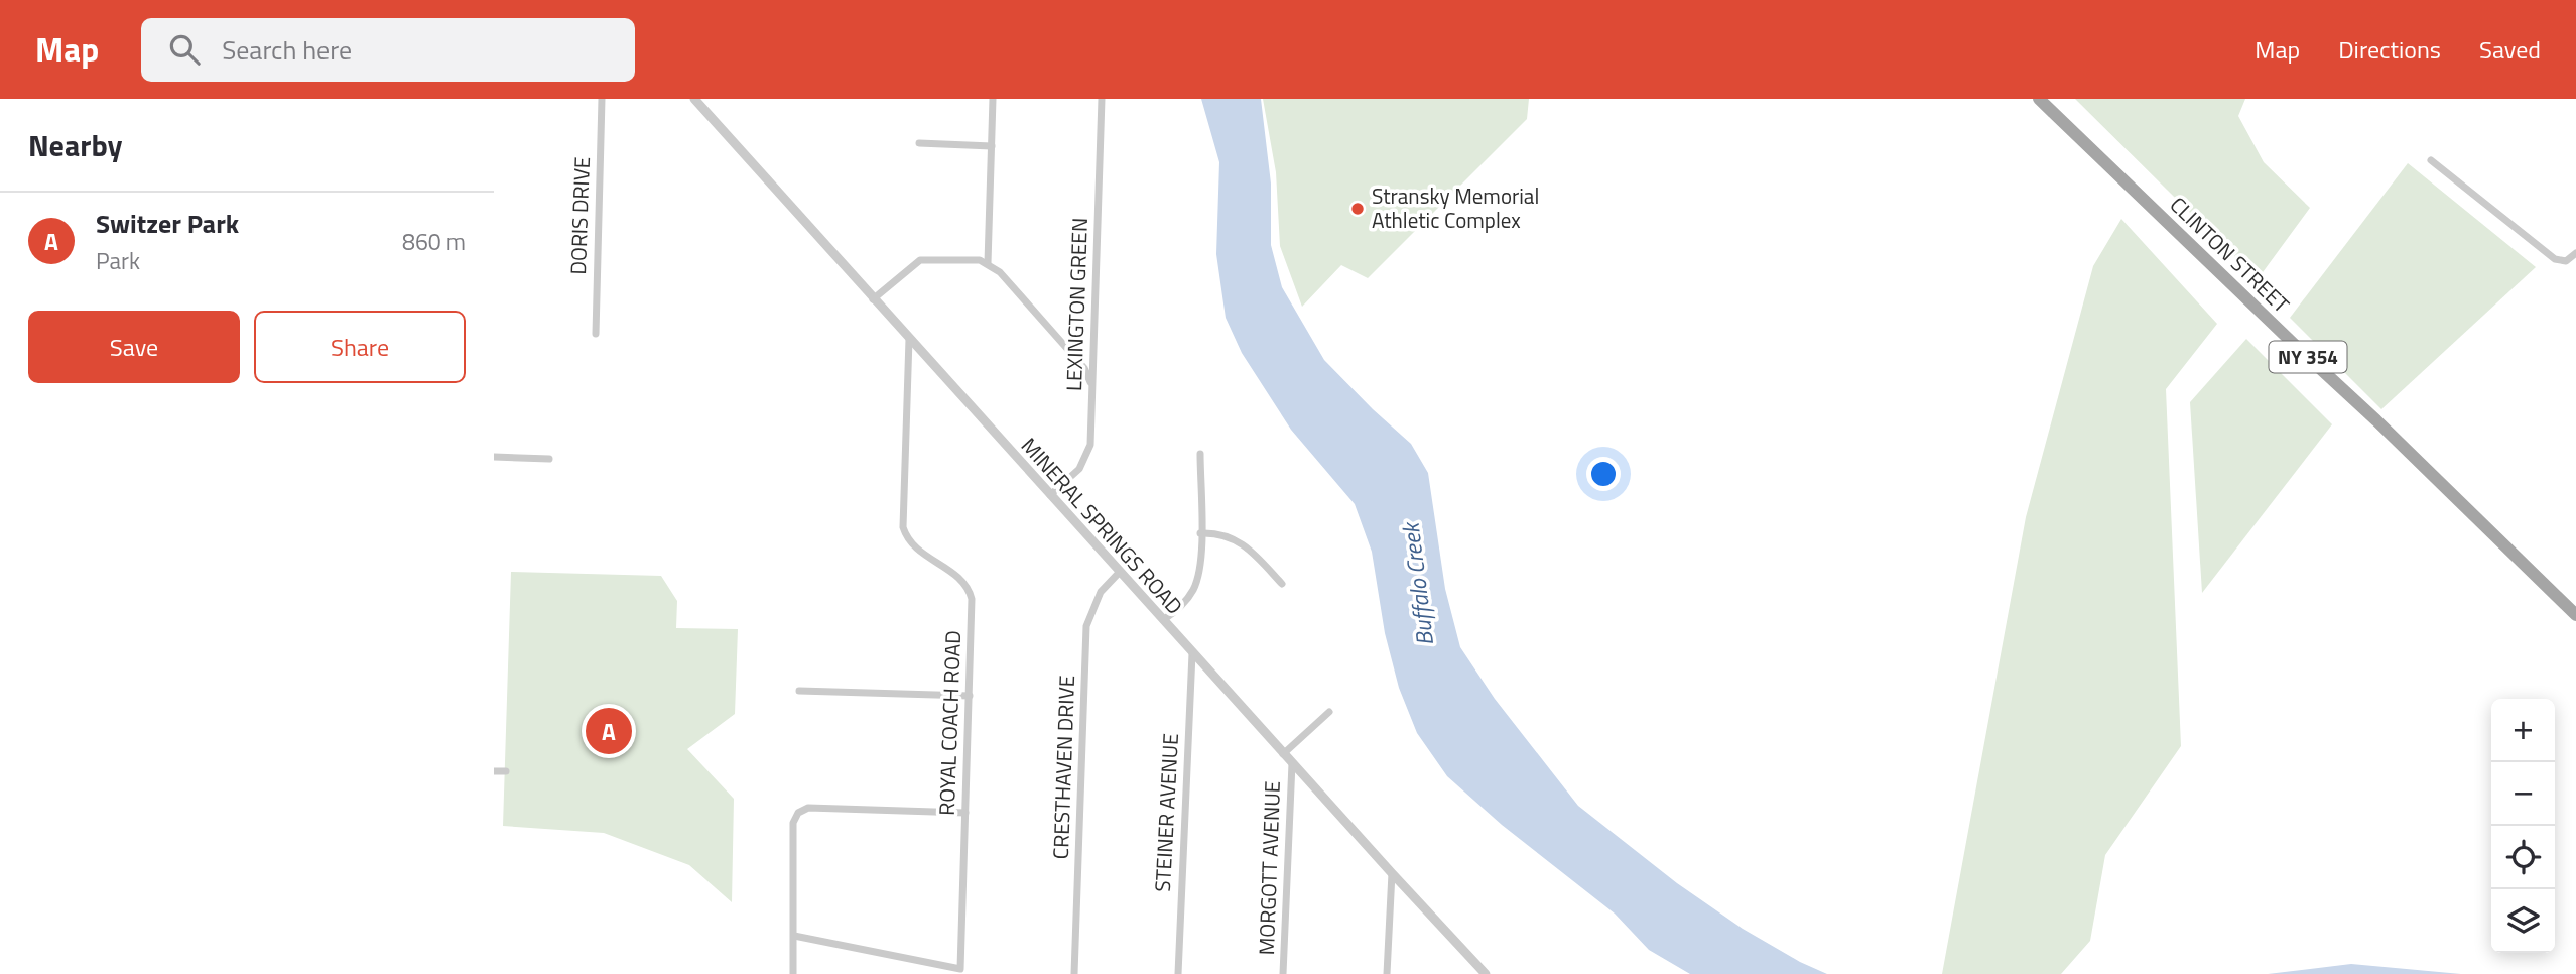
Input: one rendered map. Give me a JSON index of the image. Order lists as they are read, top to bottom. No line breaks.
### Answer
{"streets":{"main road":["CLINTON STREET","NY 354"],"street":["DORIS DRIVE","LEXINGTON GREEN","MINERAL SPRINGS ROAD","ROYAL COACH ROAD","CRESTHAVEN DRIVE","STEINER AVENUE","MORGOTT AVENUE"]},"crossings":[["LEXINGTON GREEN","MINERAL SPRINGS ROAD"],["MINERAL SPRINGS ROAD","ROYAL COACH ROAD"],["MINERAL SPRINGS ROAD","CRESTHAVEN DRIVE"],["MINERAL SPRINGS ROAD","STEINER AVENUE"],["MINERAL SPRINGS ROAD","MORGOTT AVENUE"]],"water":["Buffalo Creek"],"places":["Stransky Memorial Athletic Complex"],"page":{"header":"Map","search":"Search here","nav":["Map","Directions","Saved"],"heading":"Nearby","list":[{"mark":"A","name":"Switzer Park","note":"Park","value":"860 m"}],"buttons":["Save","Share"],"map_buttons":["+","−"],"pins":"A"}}
